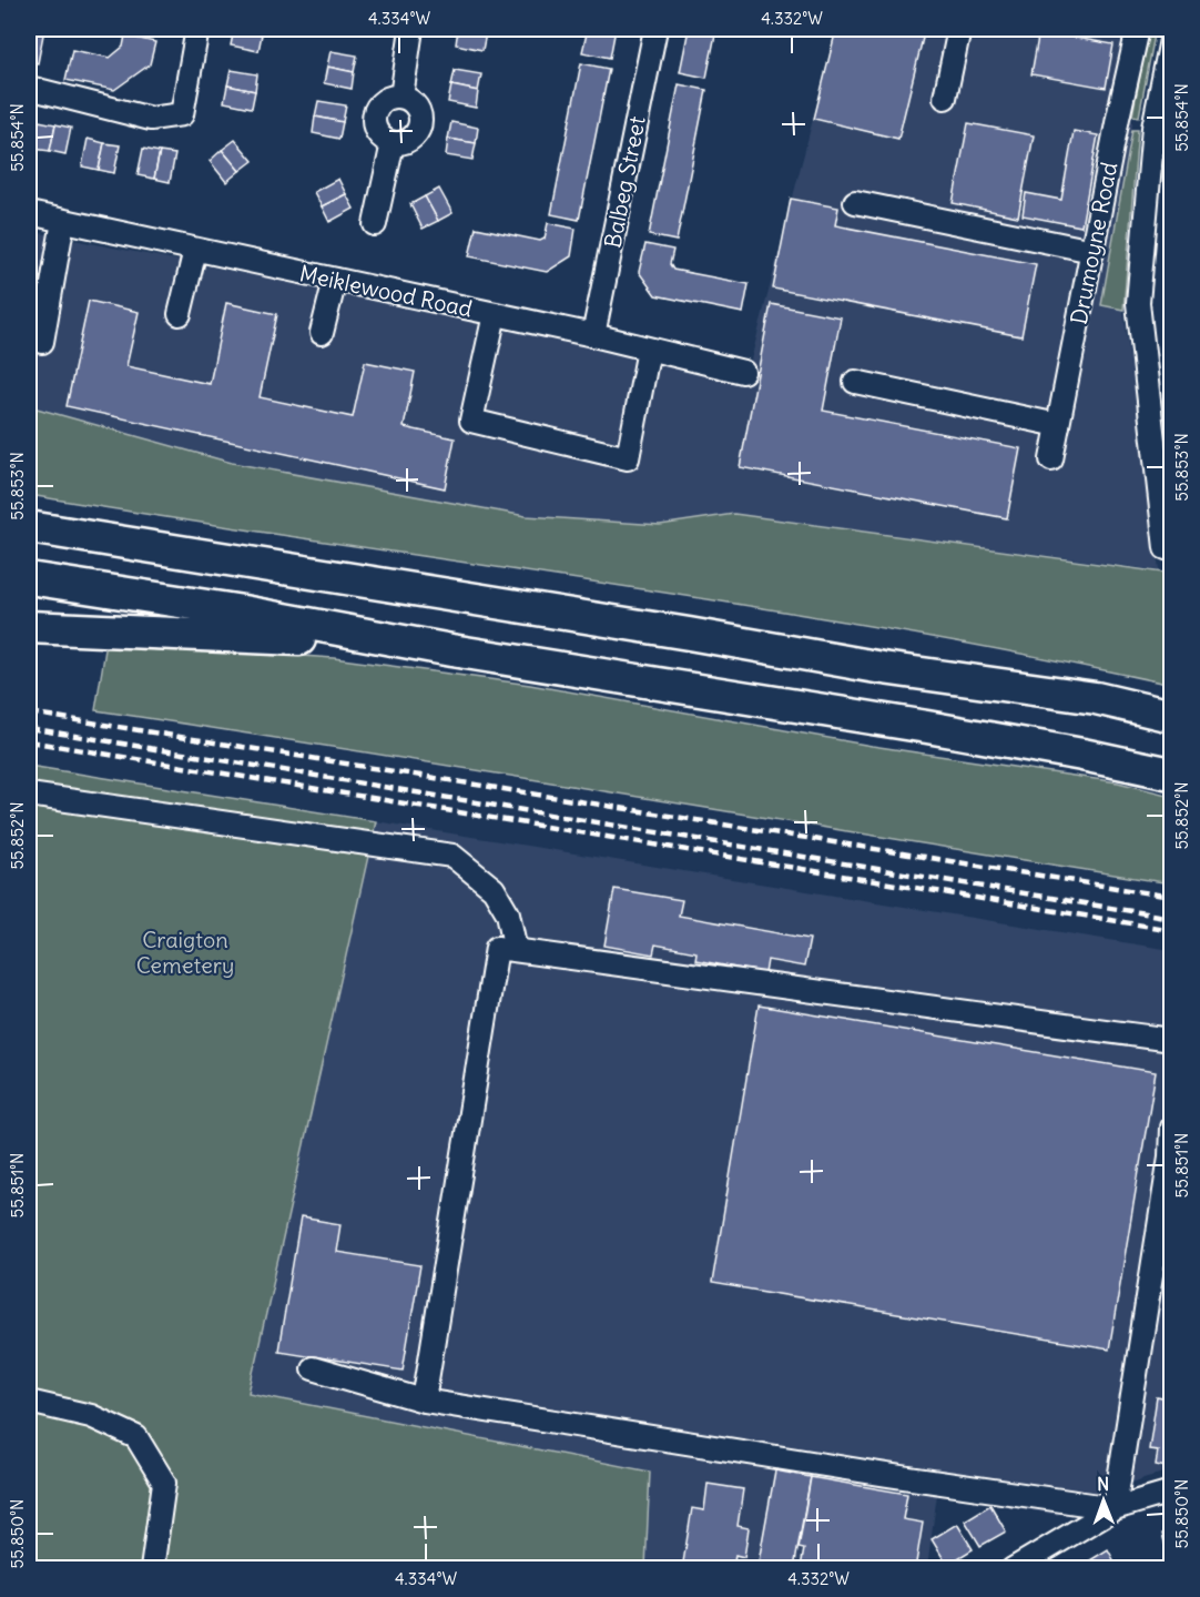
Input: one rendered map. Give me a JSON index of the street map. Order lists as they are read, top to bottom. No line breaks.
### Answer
{"streets":{"street":["Balbeg Street","Drumoyne Road","Meiklewood Road"]},"crossings":[["Balbeg Street","Meiklewood Road"]],"parks":["Craigton Cemetery"],"north":"top","coordinates":["4.334°W","4.332°W","55.854°N","55.853°N","55.852°N","55.851°N","55.850°N"]}
